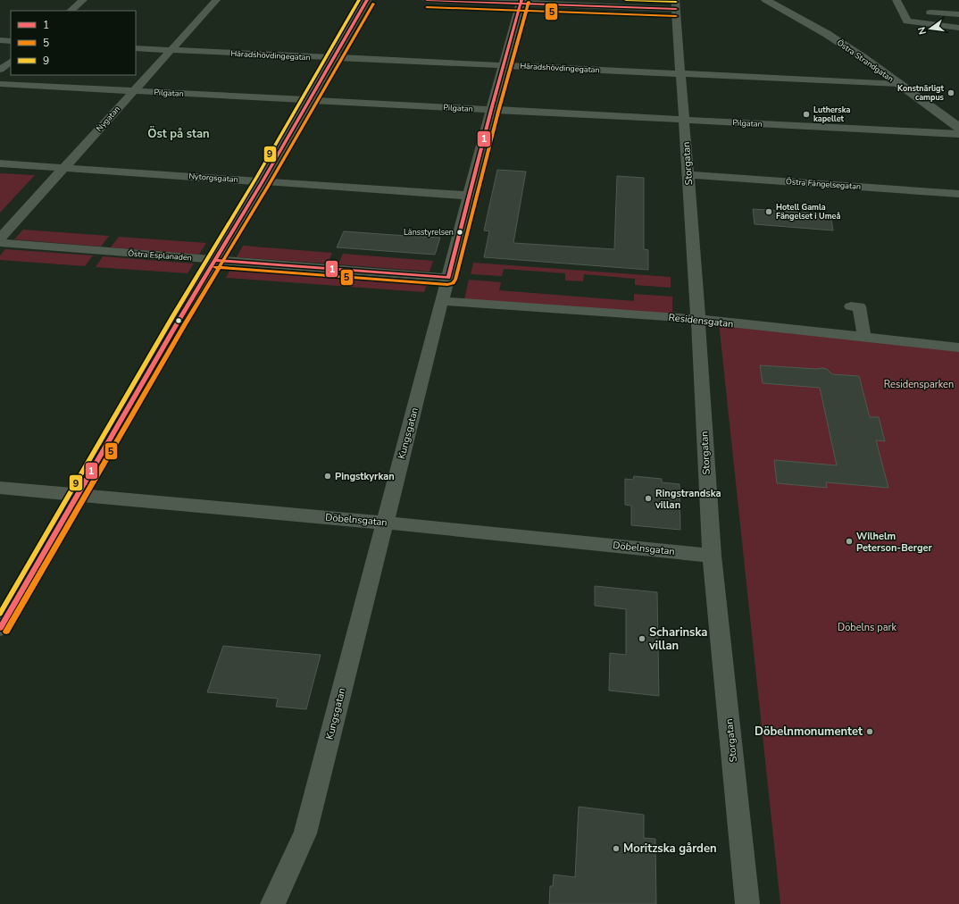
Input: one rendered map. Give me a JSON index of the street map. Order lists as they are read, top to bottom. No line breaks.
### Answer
{"streets":{"street":["Häradshövdingegatan","Östra Strandgatan","Pilgatan","Nygatan","Storgatan","Nytorgsgatan","Östra Fängelsegatan","Östra Esplanaden","Residensgatan","Kungsgatan","Döbelnsgatan"]},"crossings":[["Häradshövdingegatan","Östra Strandgatan"],["Häradshövdingegatan","Nygatan"],["Häradshövdingegatan","Storgatan"],["Häradshövdingegatan","Kungsgatan"],["Pilgatan","Nygatan"],["Pilgatan","Storgatan"],["Pilgatan","Kungsgatan"],["Nygatan","Nytorgsgatan"],["Storgatan","Östra Fängelsegatan"],["Storgatan","Residensgatan"],["Storgatan","Döbelnsgatan"],["Nytorgsgatan","Kungsgatan"],["Östra Esplanaden","Kungsgatan"],["Residensgatan","Kungsgatan"],["Kungsgatan","Döbelnsgatan"]],"districts":["Öst på stan"],"parks":["Residensparken","Döbelns park"],"places":["Konstnärligt campus","Lutherska kapellet","Hotell Gamla Fängelset i Umeå","Länsstyrelsen","Pingstkyrkan","Ringstrandska villan","Wilhelm Peterson-Berger","Scharinska villan","Döbelnmonumentet","Moritzska gården"],"lines":["transit line 1","transit line 9","transit line 5"],"legend":["1","5","9"],"north":"left"}
